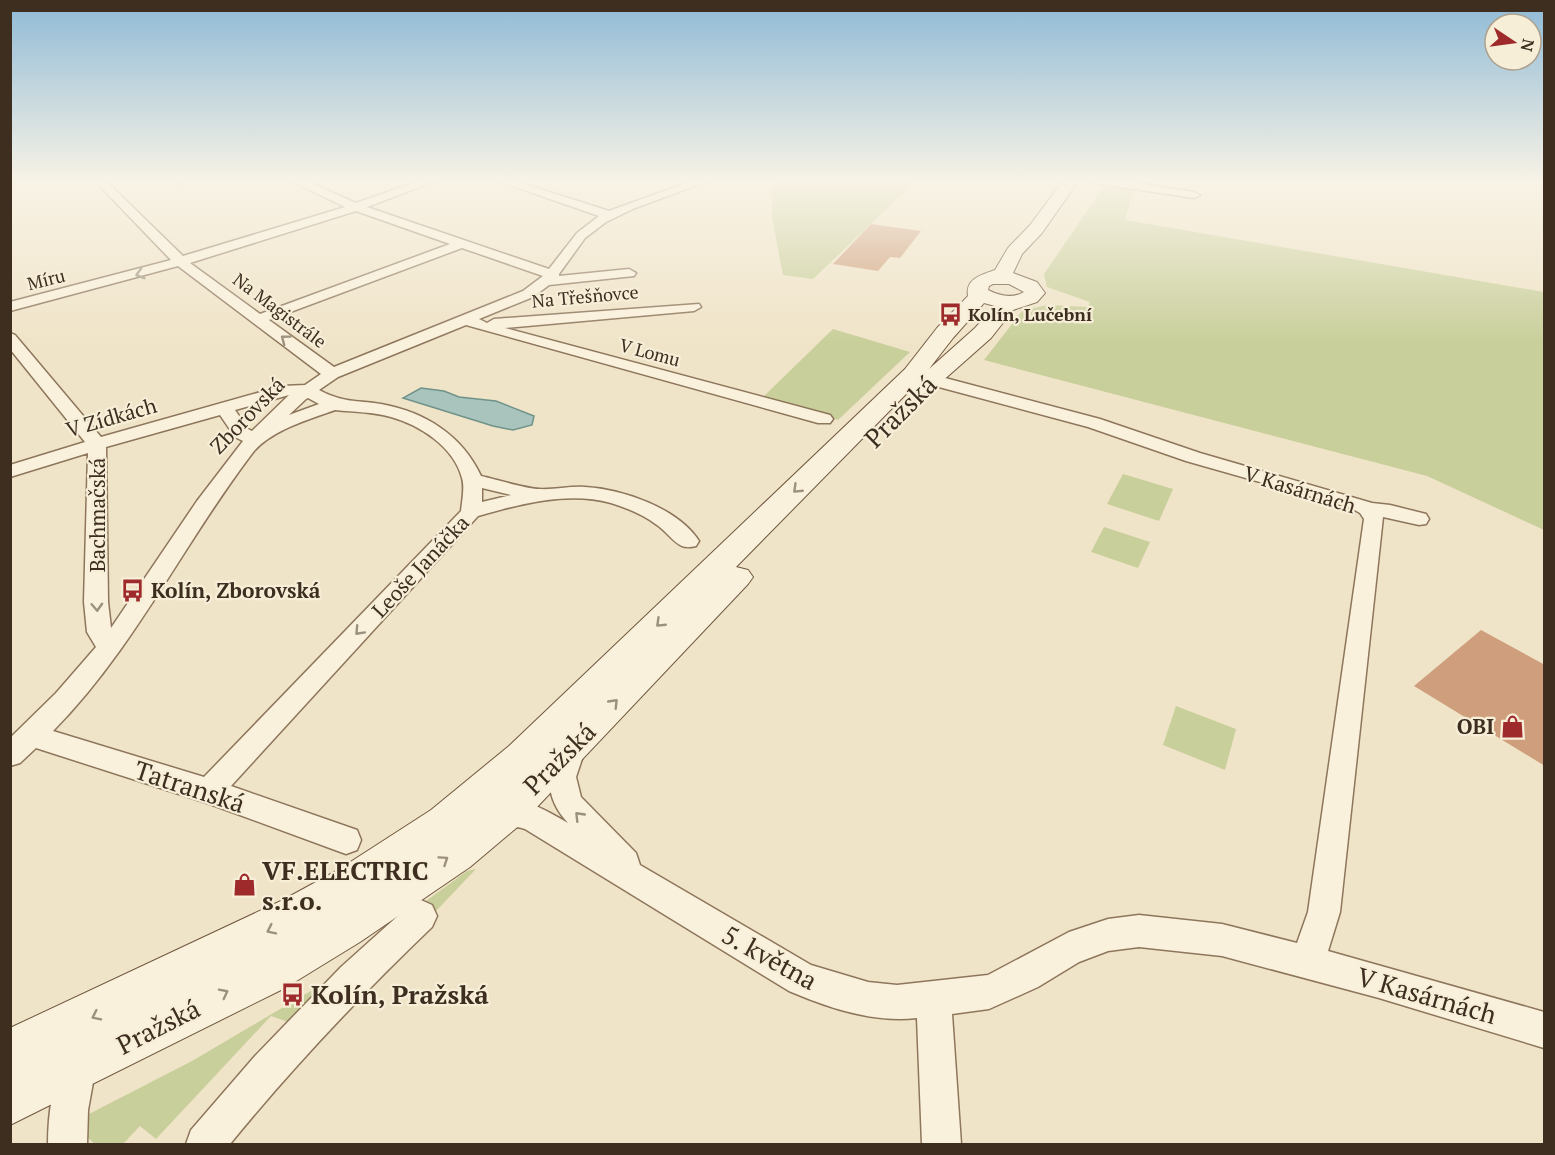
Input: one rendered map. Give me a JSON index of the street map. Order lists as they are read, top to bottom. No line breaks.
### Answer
{"streets":{"street":["Míru","Na Třešňovce","Na Magistrále","V Lomu","Pražská","Zborovská","V Zídkách","V Kasárnách","Bachmačská","Leoše Janáčka","Tatranská","5. května"]},"crossings":[["Míru","Na Magistrále"],["Na Třešňovce","V Lomu"],["Na Třešňovce","Zborovská"],["Na Magistrále","Zborovská"],["V Lomu","Zborovská"],["Pražská","V Kasárnách"],["Pražská","5. května"],["Zborovská","V Zídkách"],["Zborovská","Bachmačská"],["Zborovská","Leoše Janáčka"],["Zborovská","Tatranská"],["V Zídkách","Bachmačská"],["V Zídkách","Leoše Janáčka"],["V Kasárnách","5. května"],["Leoše Janáčka","Tatranská"]],"one_way":["Míru","Bachmačská","Leoše Janáčka"],"places":{"bus stop":["Kolín, Lučební","Kolín, Zborovská","Kolín, Pražská"],"shop":["OBI","VF.ELECTRIC s.r.o."]},"north":"right"}
